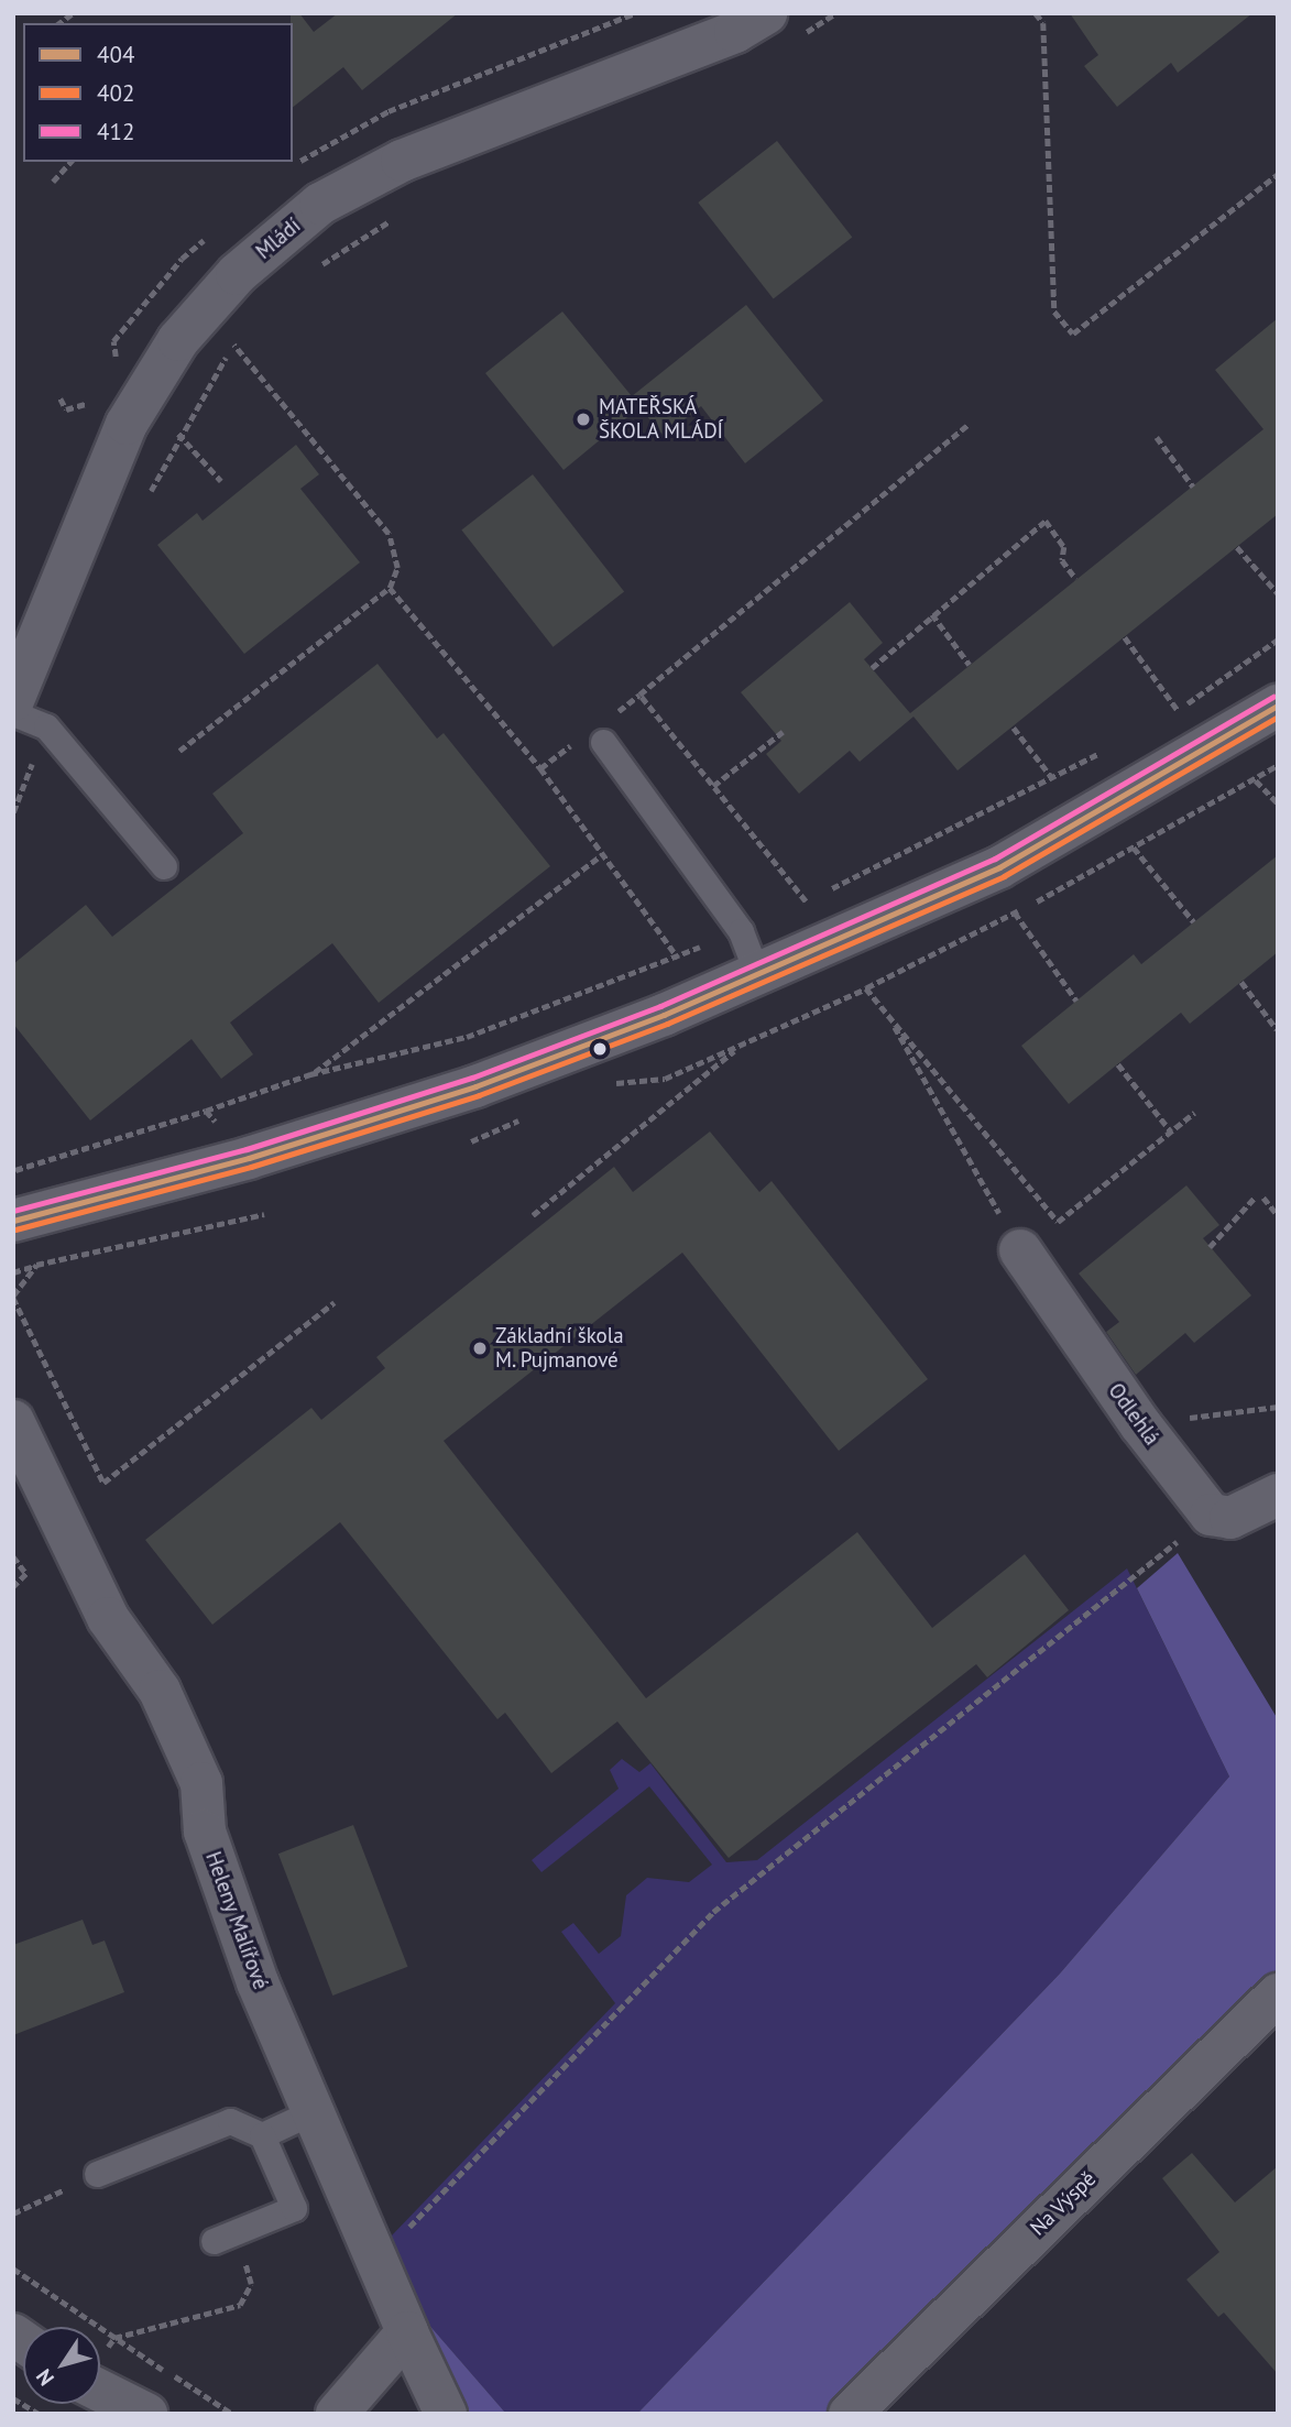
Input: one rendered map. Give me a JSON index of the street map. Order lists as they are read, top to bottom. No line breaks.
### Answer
{"streets":{"street":["Mládí","Odlehlá","Heleny Malířové","Na Výspě"]},"places":["MATEŘSKÁ ŠKOLA MLÁDÍ","Základní škola M. Pujmanové"],"lines":["transit line 412","transit line 404","transit line 402"],"legend":["404","402","412"],"north":"bottom left"}
